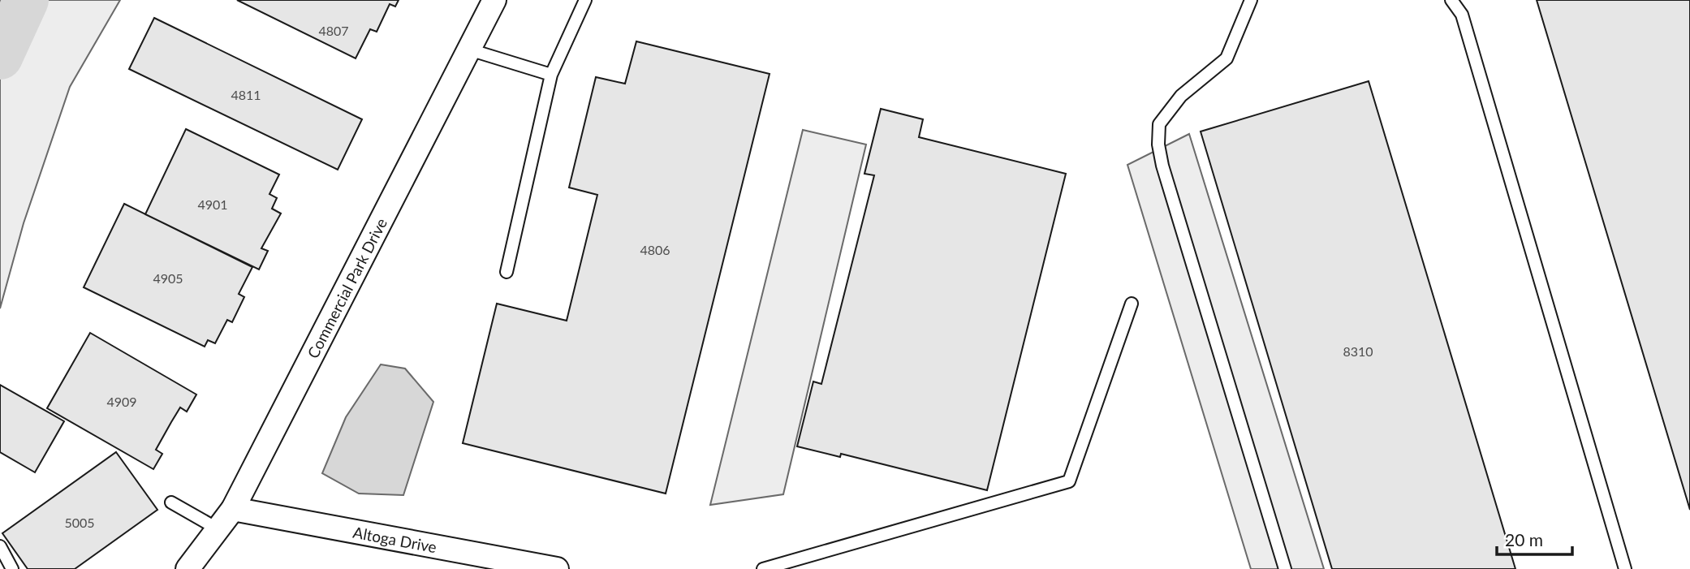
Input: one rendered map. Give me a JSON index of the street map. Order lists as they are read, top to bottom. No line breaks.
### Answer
{"streets":{"street":["Commercial Park Drive","Altoga Drive"]},"crossings":[["Commercial Park Drive","Altoga Drive"]],"house_numbers":["4807","4811","4901","4806","4905","8310","4909","5005"],"scale_bar":"20 m"}
